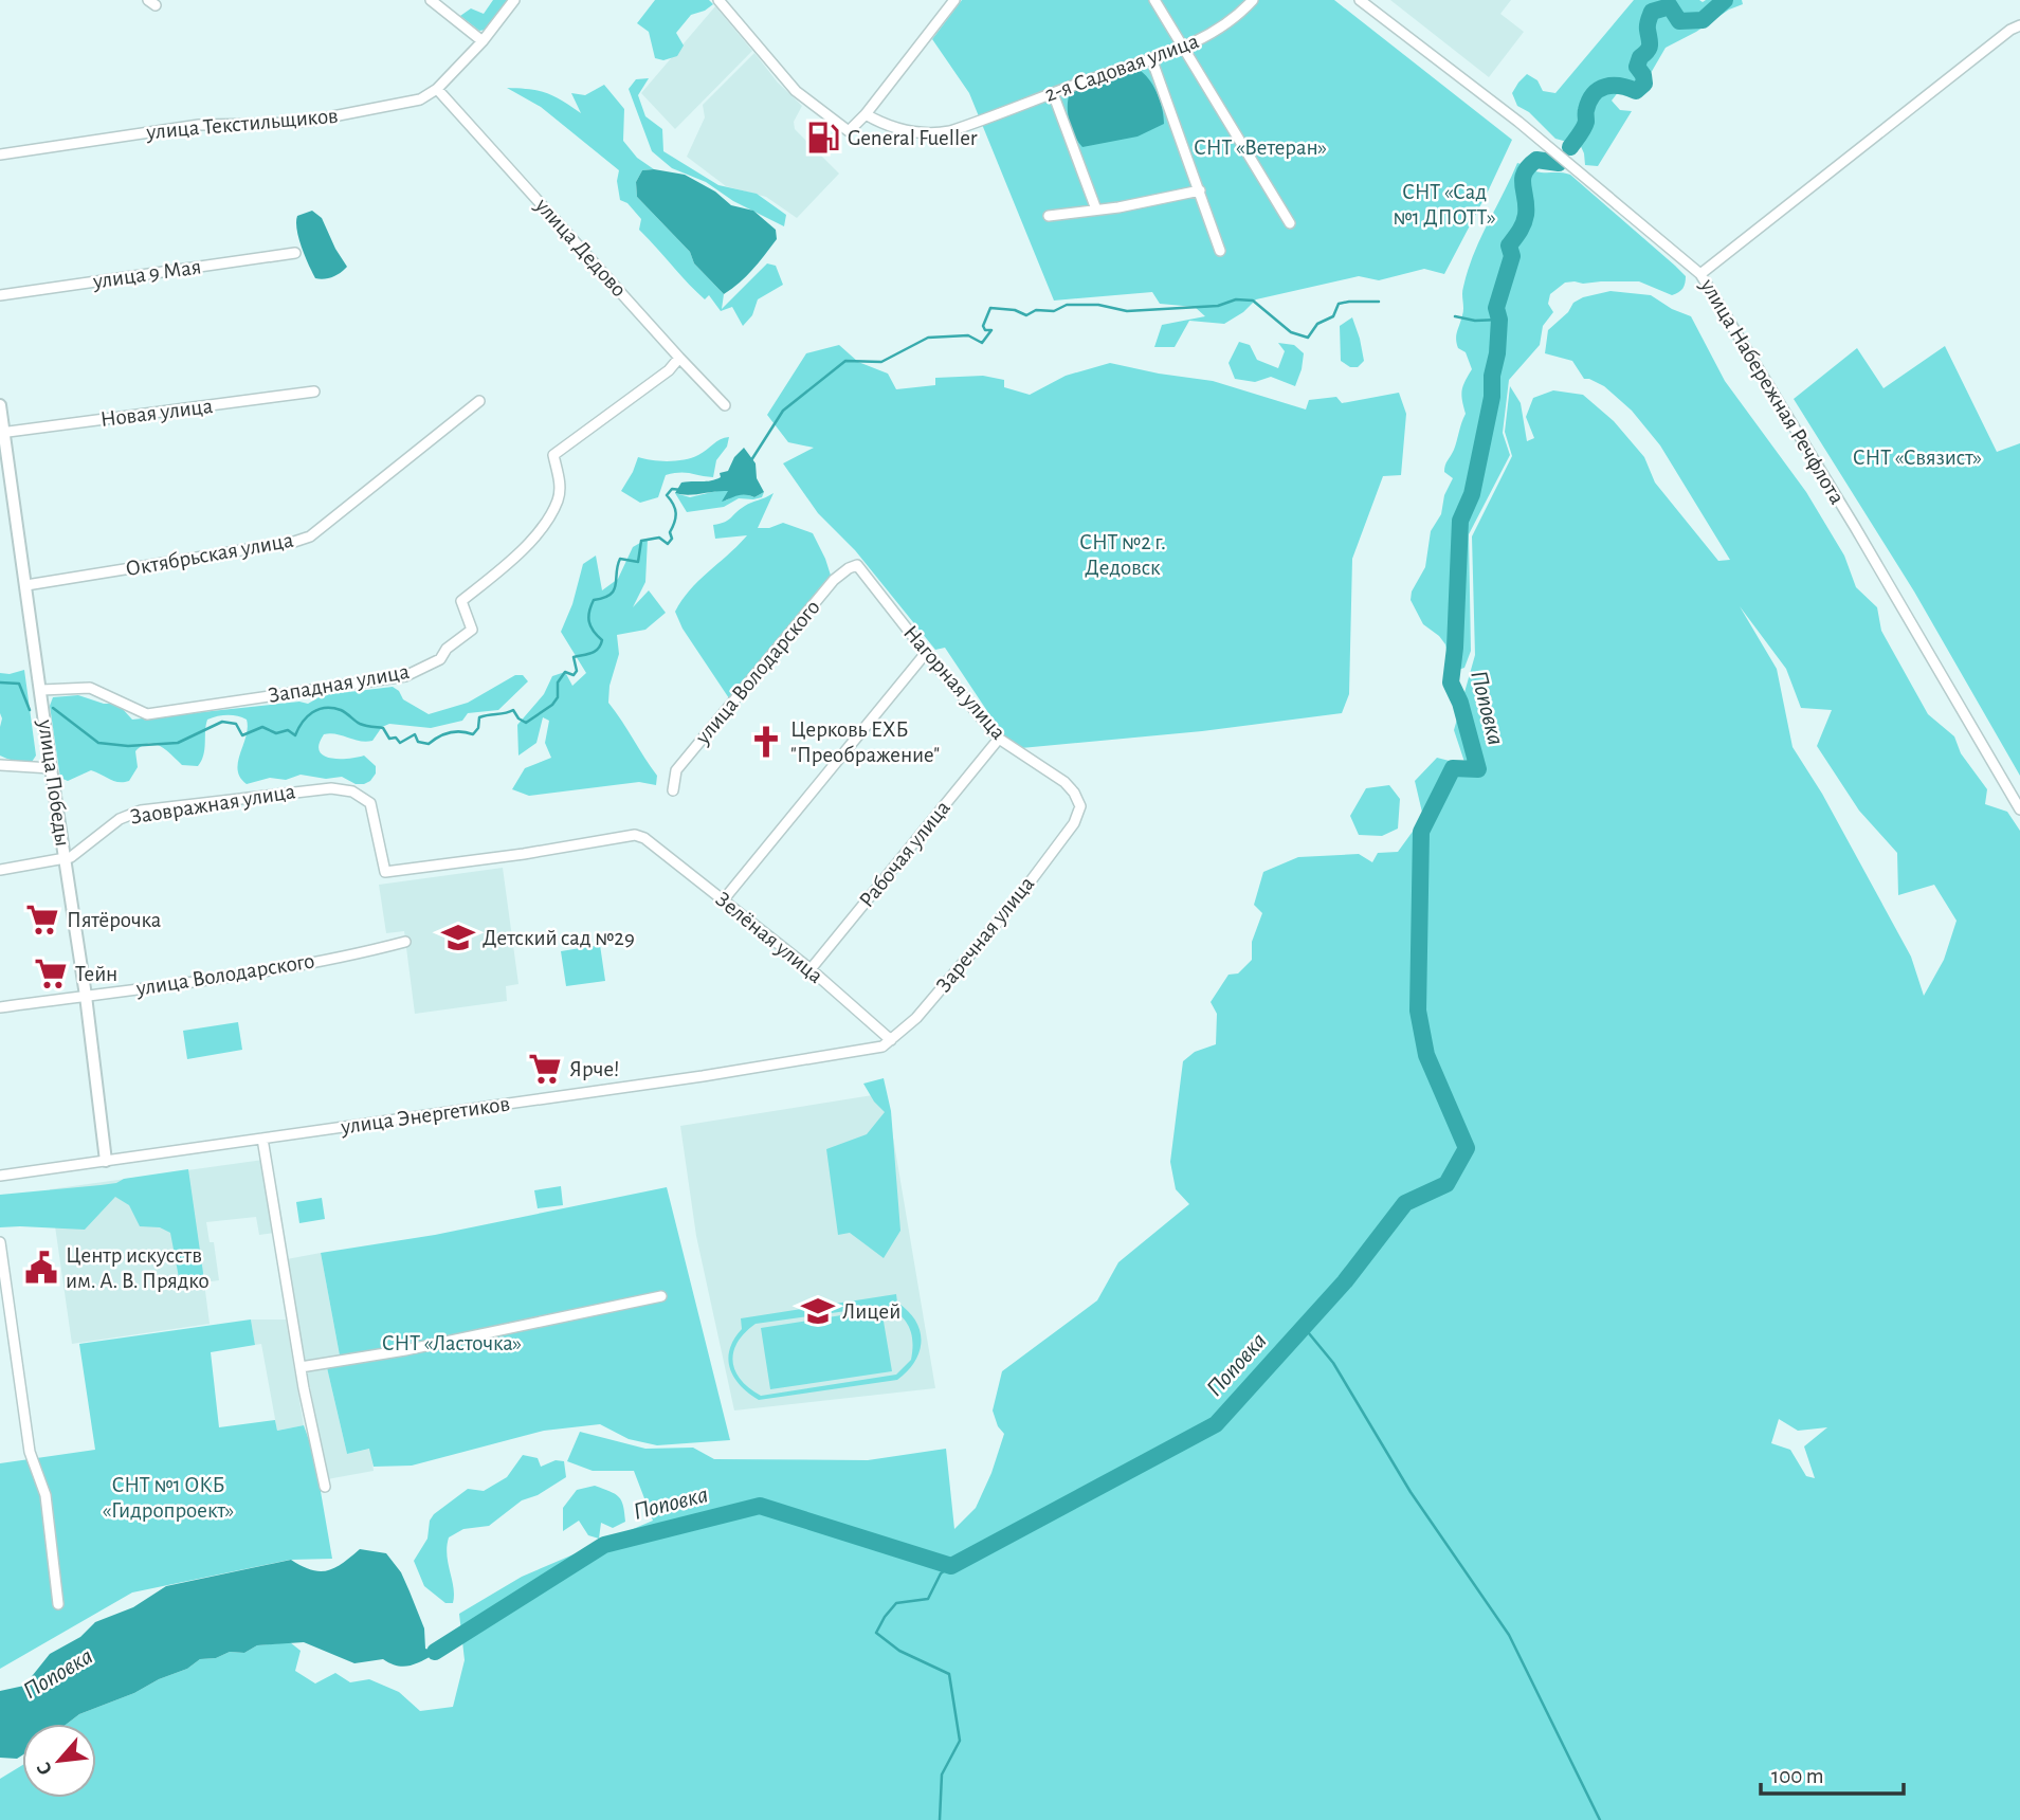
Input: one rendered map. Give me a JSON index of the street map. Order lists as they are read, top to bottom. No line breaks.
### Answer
{"streets":{"street":["2-я Садовая улица","улица Текстильщиков","улица Дедово","улица 9 Мая","улица Набережная Речфлота","Новая улица","Октябрьская улица","улица Володарского","Нагорная улица","Западная улица","улица Победы","Заовражная улица","Рабочая улица","Заречная улица","Зелёная улица","улица Энергетиков"]},"crossings":[["улица Текстильщиков","улица Дедово"],["улица Дедово","Западная улица"],["Новая улица","улица Победы"],["Октябрьская улица","улица Победы"],["улица Володарского","Нагорная улица"],["улица Володарского","улица Победы"],["Нагорная улица","Рабочая улица"],["Нагорная улица","Заречная улица"],["Западная улица","улица Победы"],["улица Победы","Заовражная улица"],["улица Победы","улица Энергетиков"],["Заовражная улица","Зелёная улица"],["Рабочая улица","Зелёная улица"],["Заречная улица","Зелёная улица"],["Заречная улица","улица Энергетиков"],["Зелёная улица","улица Энергетиков"]],"water":["Поповка"],"parks":["СНТ «Ветеран»","СНТ «Сад №1 ДПОТТ»","СНТ «Связист»","СНТ №2 г. Дедовск","СНТ «Ласточка»","СНТ №1 ОКБ «Гидропроект»"],"places":{"fuel station":["General Fueller"],"church":["Церковь ЕХБ \"Преображение\""],"supermarket":["Пятёрочка","Тейн","Ярче!"],"school or university":["Детский сад №29","Лицей"],"public building":["Центр искусств им. А. В. Прядко"]},"scale_bar":"100 m","north":"bottom left"}
